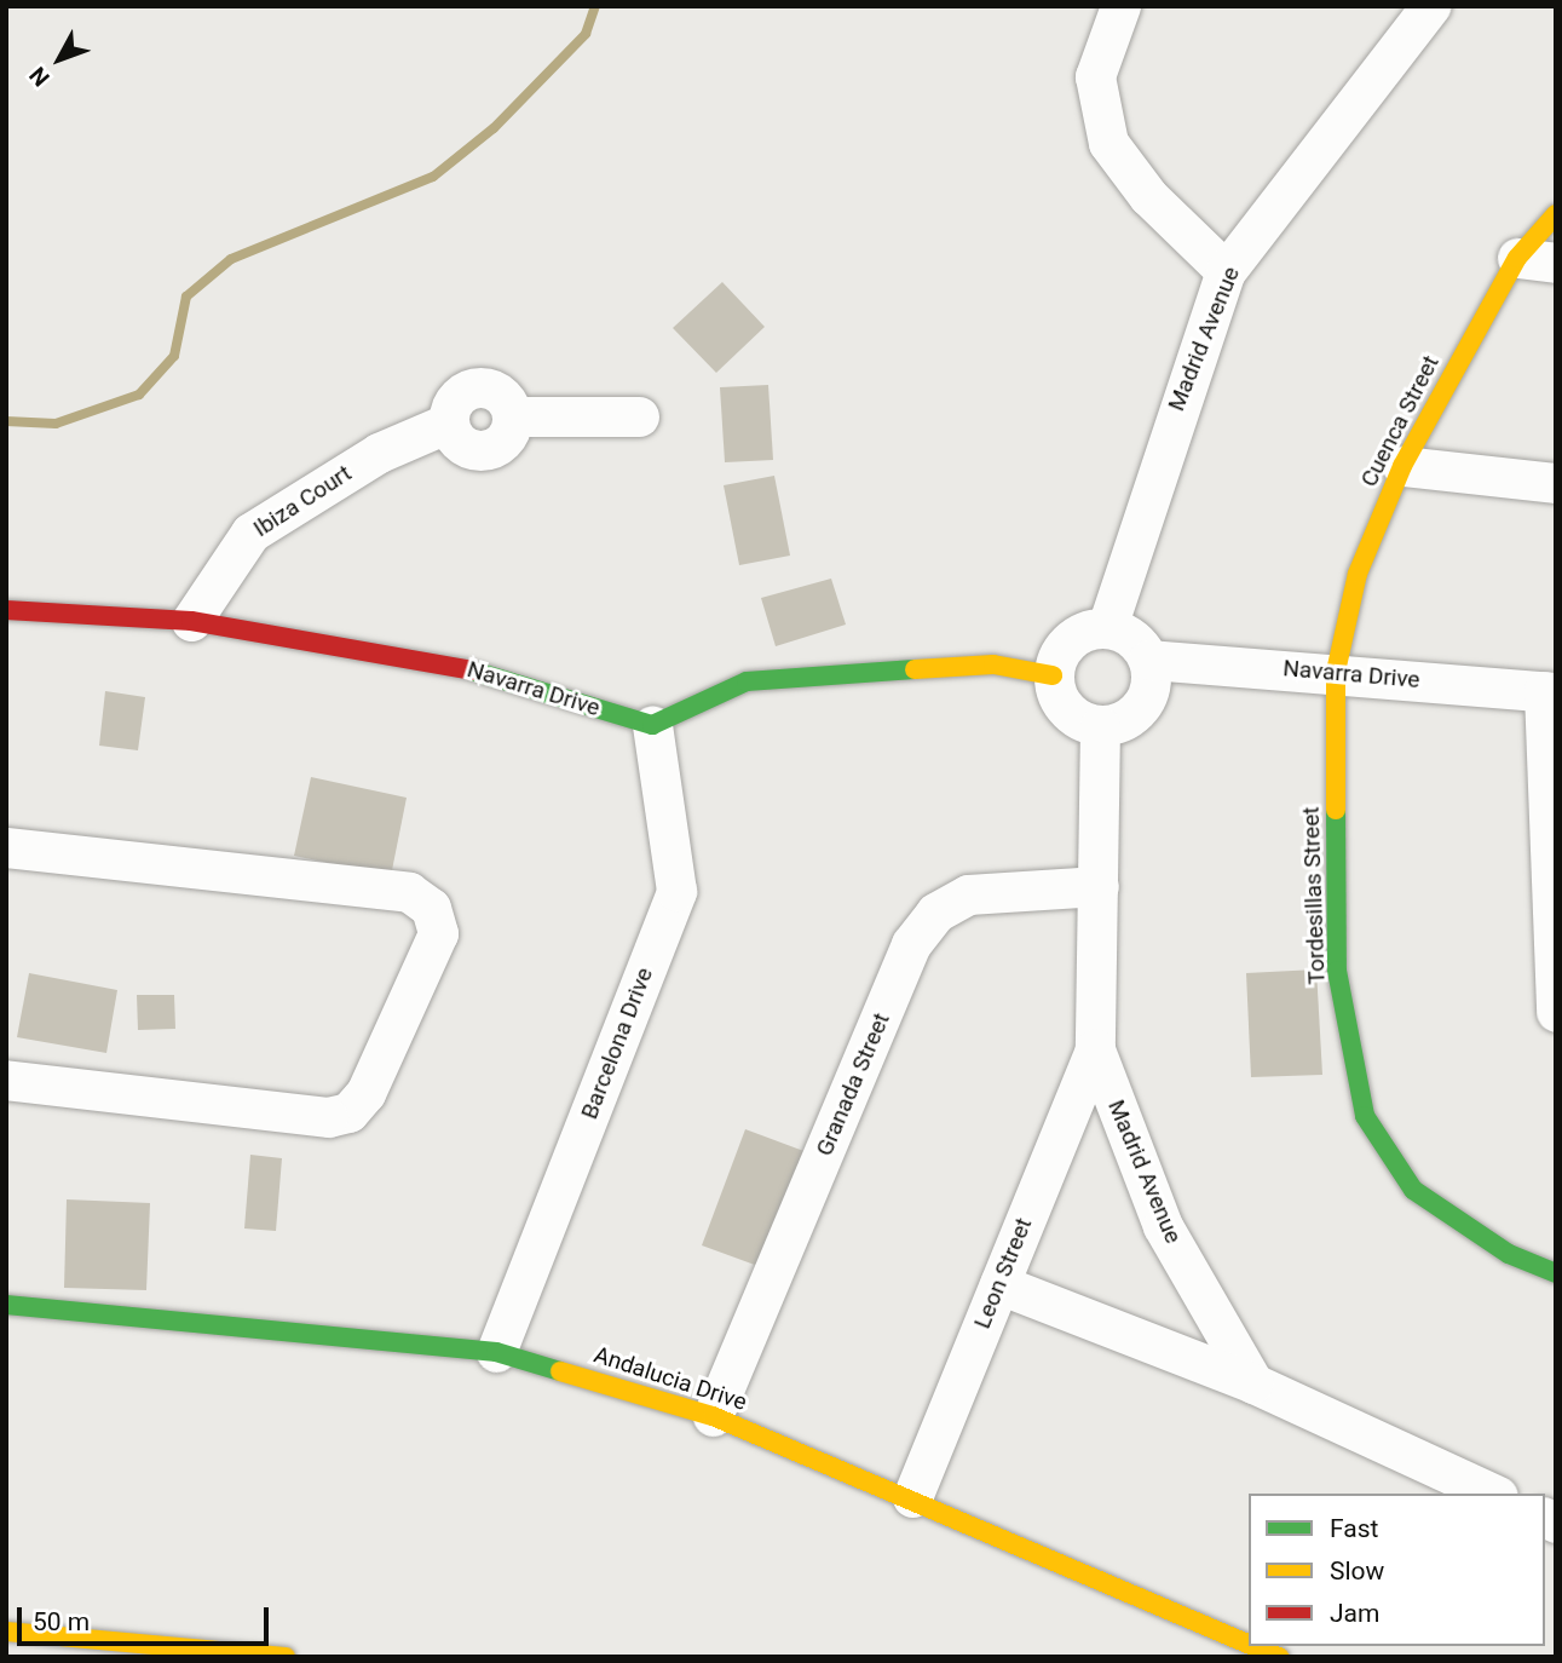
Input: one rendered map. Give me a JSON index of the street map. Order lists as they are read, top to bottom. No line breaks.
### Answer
{"streets":{"street":["Madrid Avenue","Cuenca Street","Ibiza Court","Navarra Drive","Tordesillas Street","Barcelona Drive","Granada Street","Leon Street","Andalucia Drive"]},"crossings":[["Madrid Avenue","Navarra Drive"],["Madrid Avenue","Granada Street"],["Madrid Avenue","Leon Street"],["Cuenca Street","Navarra Drive"],["Cuenca Street","Tordesillas Street"],["Ibiza Court","Navarra Drive"],["Navarra Drive","Tordesillas Street"],["Navarra Drive","Barcelona Drive"],["Barcelona Drive","Andalucia Drive"],["Granada Street","Andalucia Drive"],["Leon Street","Andalucia Drive"]],"legend":["Fast","Slow","Jam"],"scale_bar":"50 m","north":"bottom left"}
